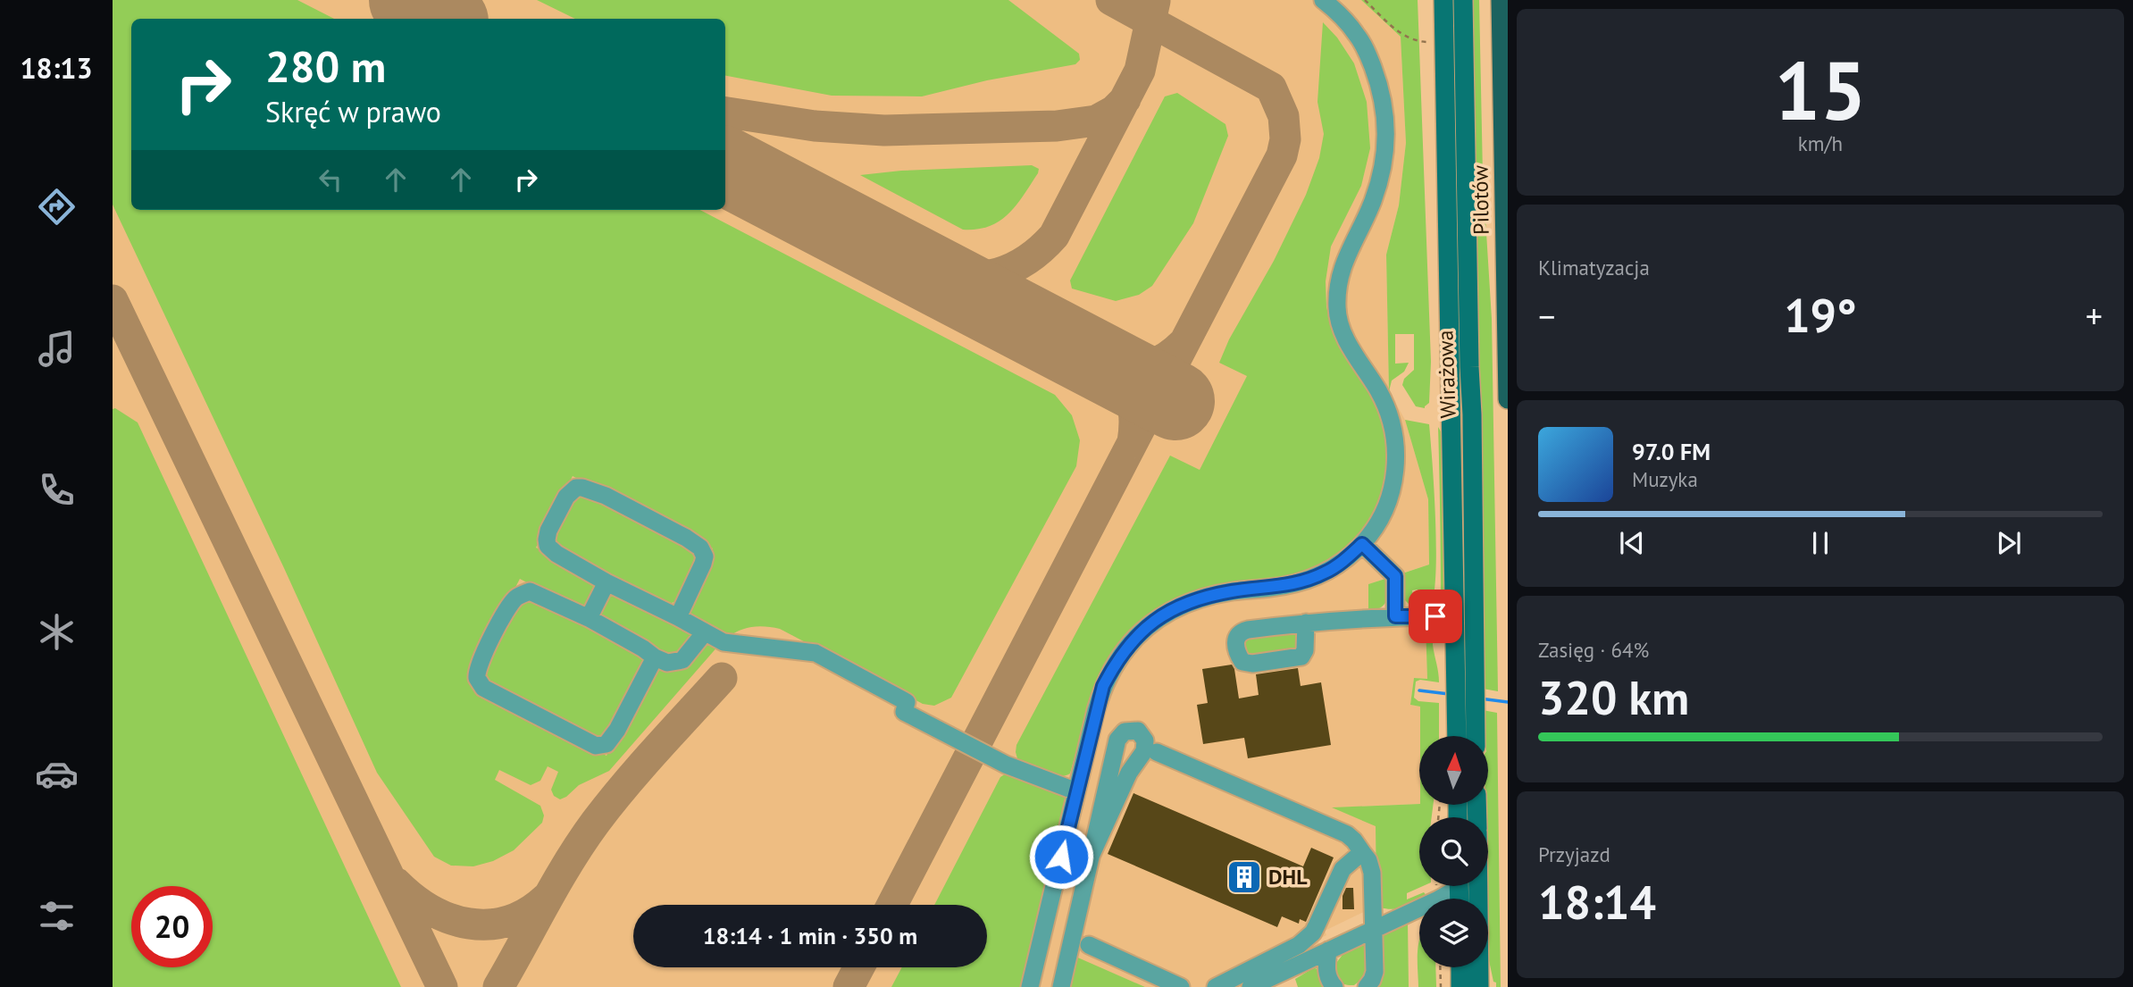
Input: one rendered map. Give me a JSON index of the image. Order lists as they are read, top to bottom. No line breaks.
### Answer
{"streets":{"highway":["Pilotów"],"main road":["Wirażowa"]},"places":{"building":["DHL"]},"north":"top","page":{"tabs":"18:13","tile":[["15","km/h"],"Klimatyzacja",["Zasięg · 64%","320 km"],["Przyjazd","18:14"]],"turn":["280 m","Skręć w prawo"],"heat":["−","19°","+"],"song":["97.0 FM","Muzyka"],"limit":"20","trip":"18:14 · 1 min · 350 m"}}
